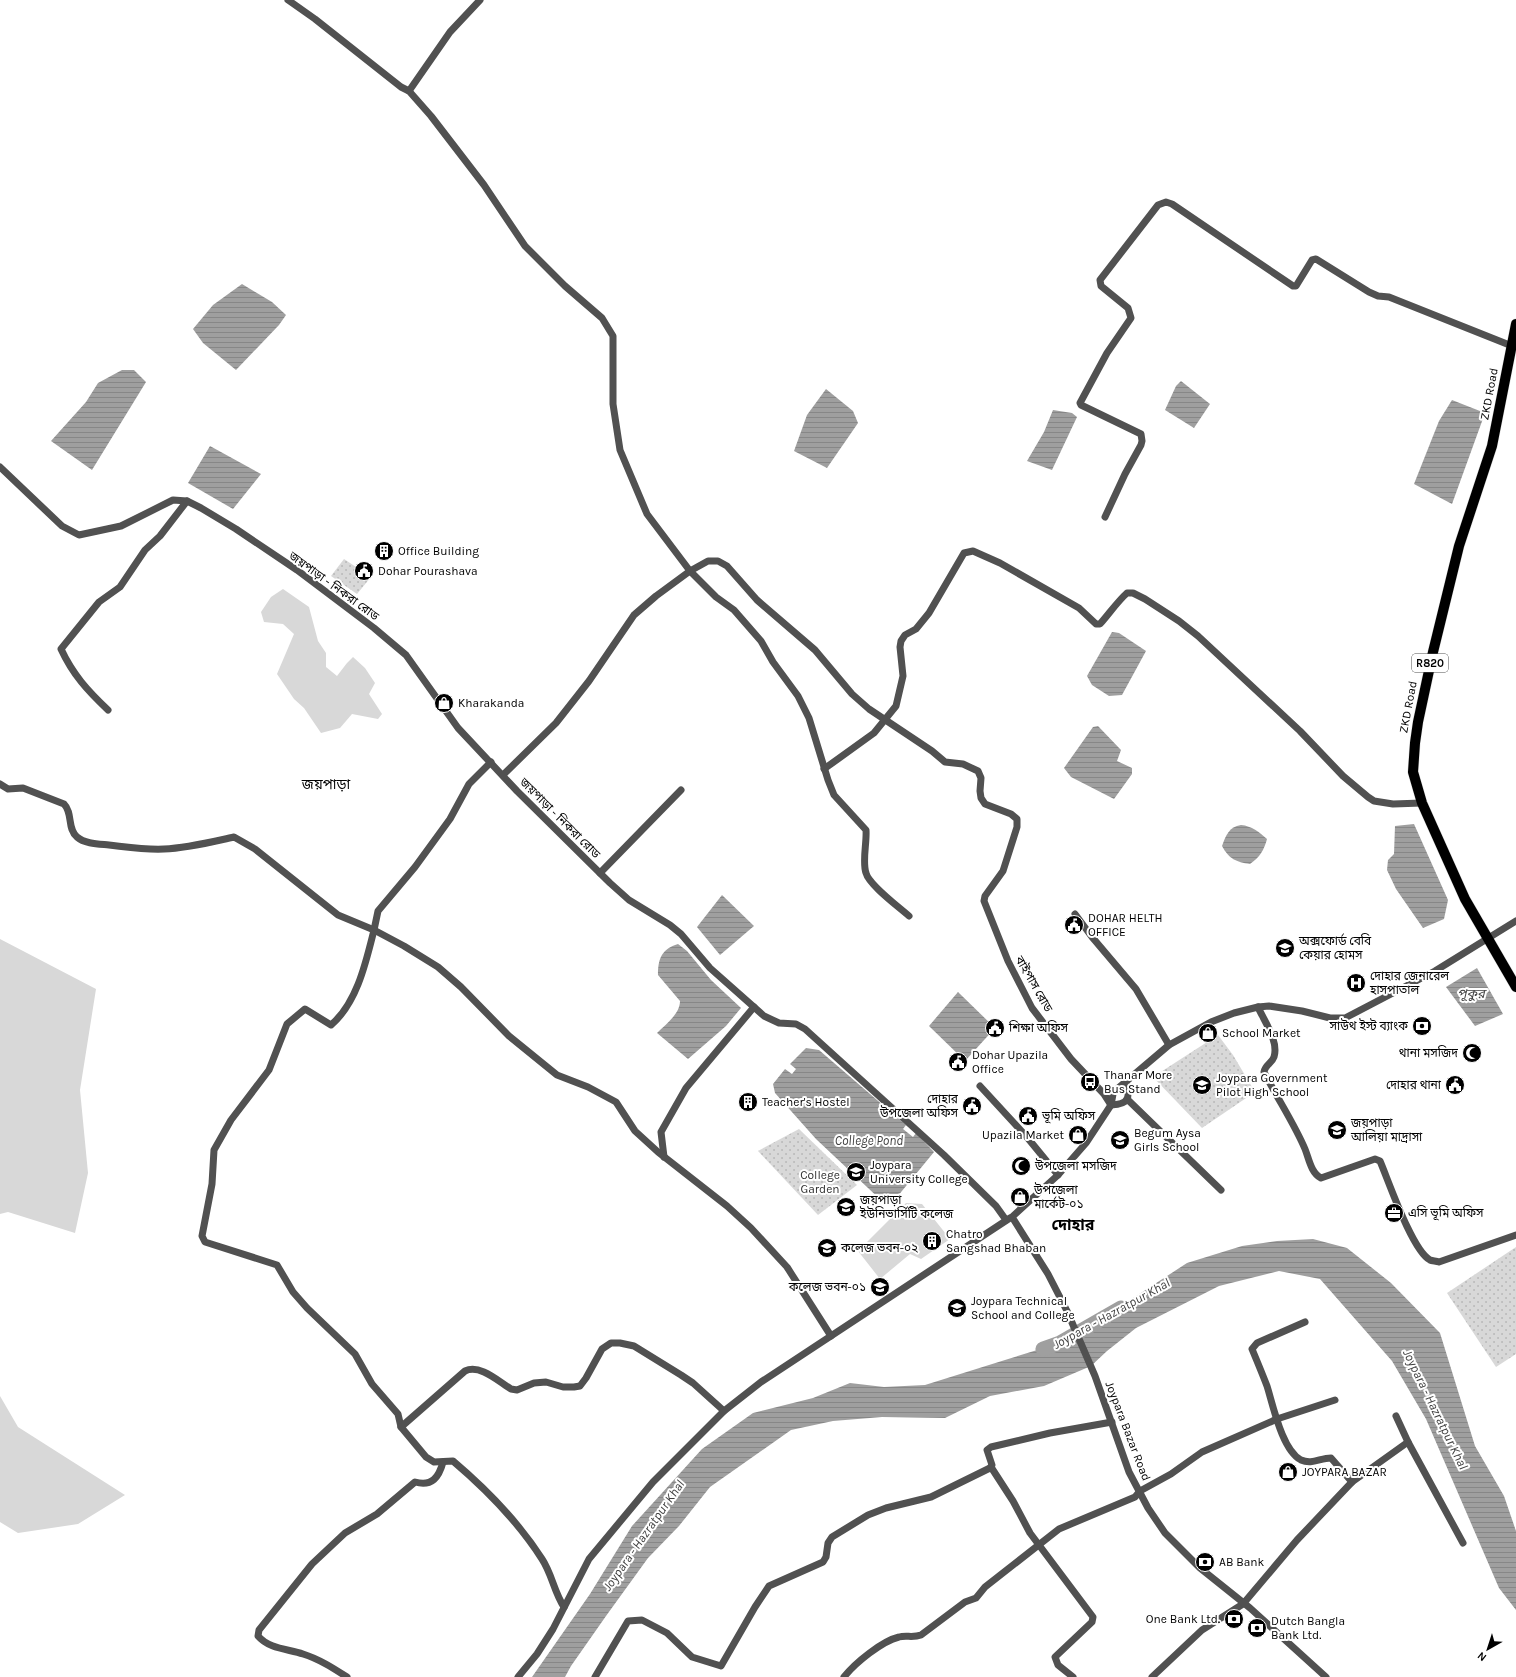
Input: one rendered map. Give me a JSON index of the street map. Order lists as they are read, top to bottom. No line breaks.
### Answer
{"streets":{"main road":["ZKD Road","R820"],"street":["জয়পাড়া - নিকরা রোড","বাইপাস রোড","Joypara Bazar Road"]},"crossings":[["জয়পাড়া - নিকরা রোড","Joypara Bazar Road"]],"districts":["জয়পাড়া","দোহার"],"water":["পূকুর","College Pond","Joypara - Hazratpur Khal"],"parks":["College Garden"],"places":{"building":["Office Building","Teacher's Hostel","Chatro Sangshad Bhaban"],"public building":["Dohar Pourashava","DOHAR HELTH OFFICE","শিক্ষা অফিস","Dohar Upazila Office","দোহার থানা","দোহার উপজেলা অফিস","ভূমি অফিস"],"shop":["Kharakanda","School Market","Upazila Market","উপজেলা মার্কেট-০১","JOYPARA BAZAR"],"school or university":["অক্সফোর্ড বেবি কেয়ার হোমস","Joypara Government Pilot High School","জয়পাড়া আলিয়া মাদ্রাসা","Begum Aysa Girls School","Joypara University College","জয়পাড়া ইউনিভার্সিটি কলেজ","কলেজ ভবন-০২","কলেজ ভবন-০১","Joypara Technical School and College"],"hospital":["দোহার জেনারেল হাসপাতাল"],"bank":["সাউথ ইস্ট ব্যাংক","AB Bank","One Bank Ltd.","Dutch Bangla Bank Ltd."],"mosque":["থানা মসজিদ","উপজেলা মসজিদ"],"bus stop":["Thanar More Bus Stand"],"office":["এসি ভূমি অফিস"]},"north":"bottom left"}
